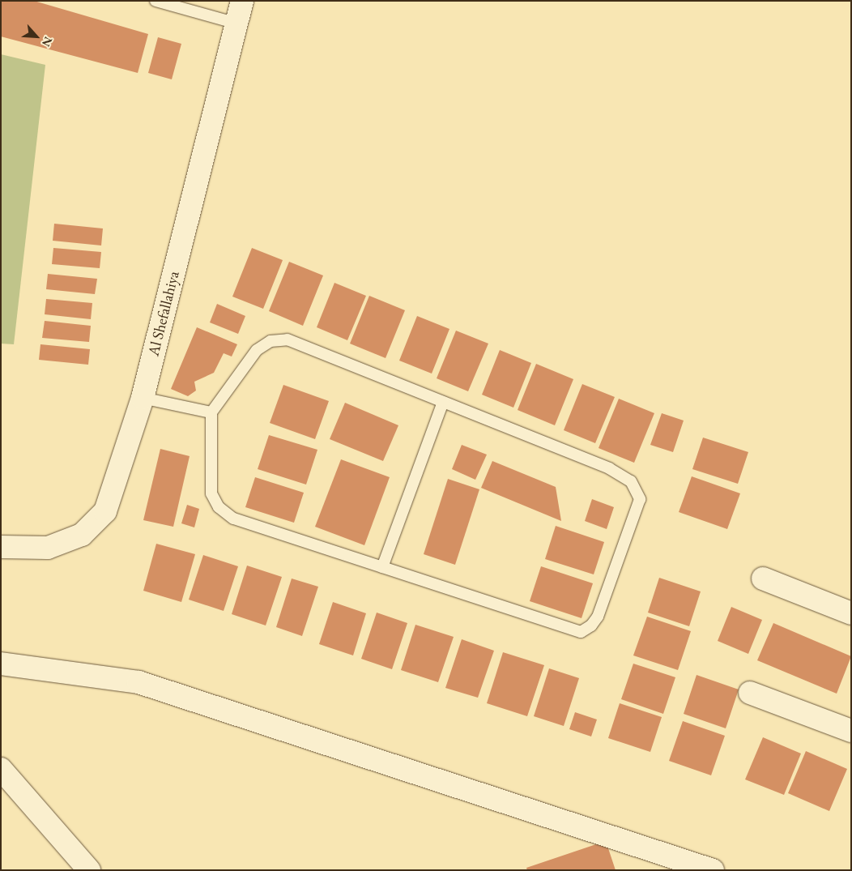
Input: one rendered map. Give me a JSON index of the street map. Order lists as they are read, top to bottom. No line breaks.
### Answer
{"streets":{"street":["Al Shefallahiya"]},"north":"bottom right"}
